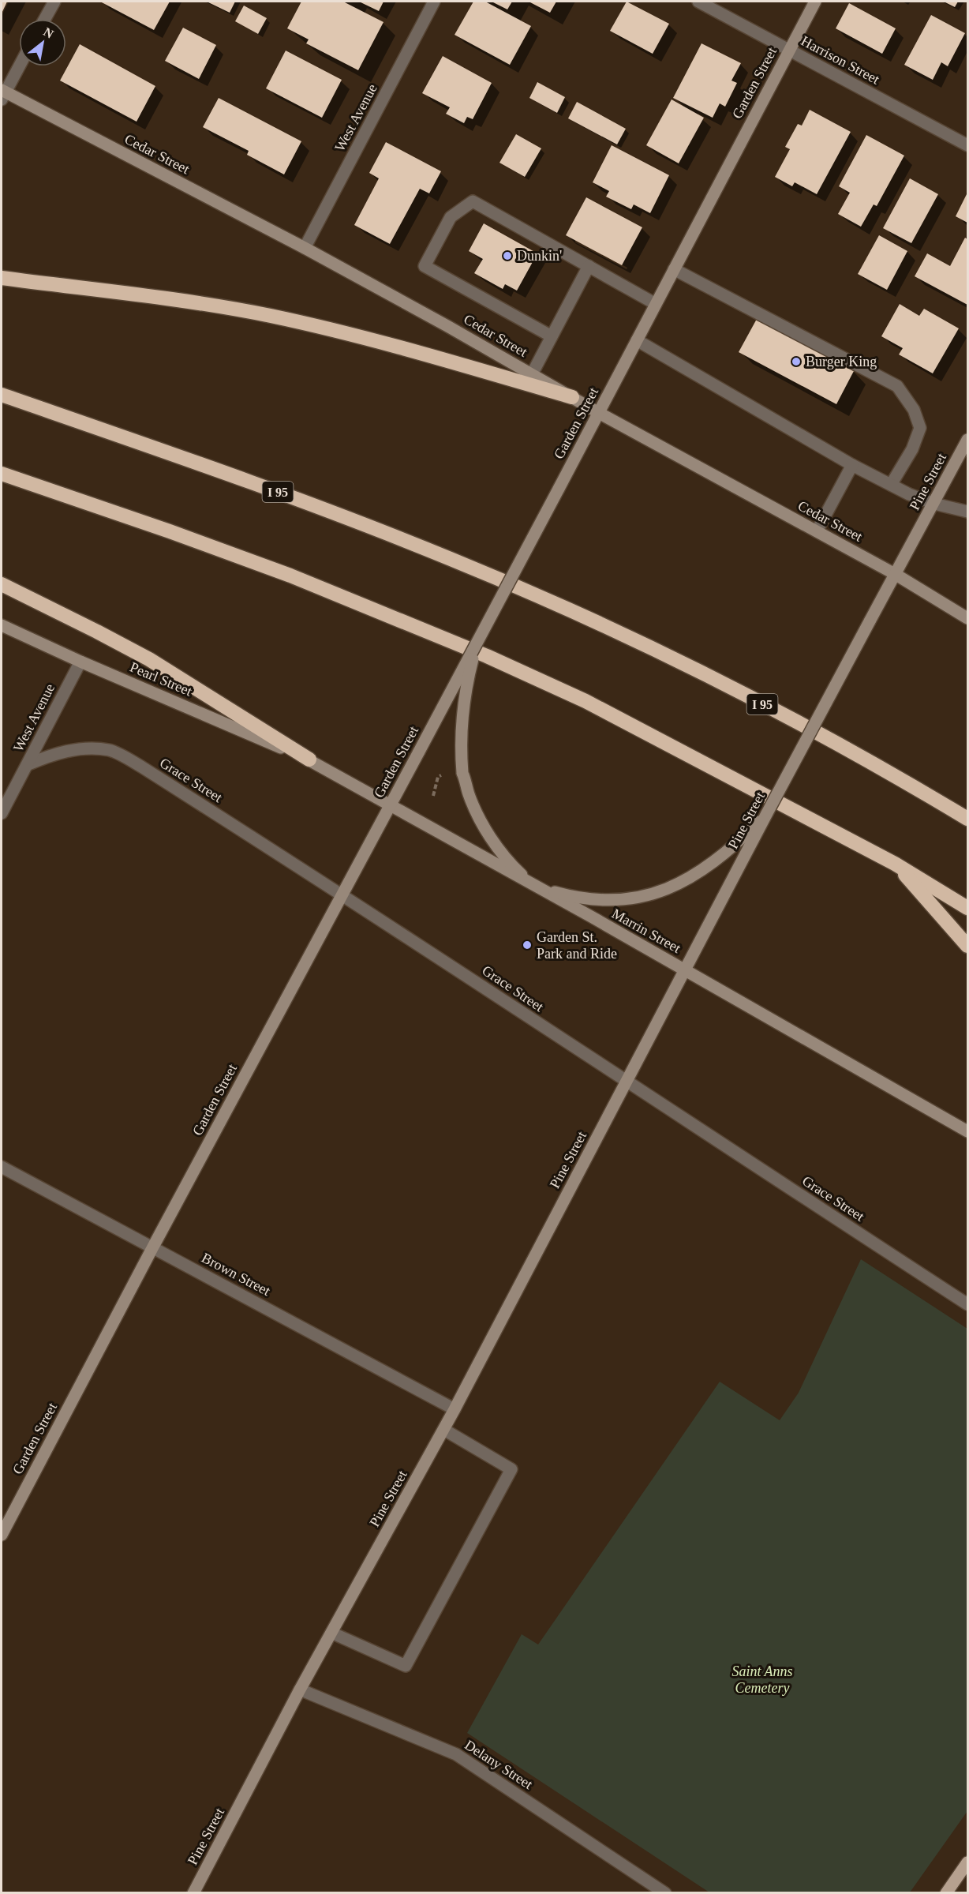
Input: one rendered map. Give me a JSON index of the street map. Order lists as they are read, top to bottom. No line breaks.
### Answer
{"streets":{"highway":["I 95"],"main road":["Garden Street","Cedar Street","Pine Street","Pearl Street","Marrin Street"],"street":["Harrison Street","West Avenue","Grace Street","Brown Street","Delany Street"]},"crossings":[["Harrison Street","Garden Street"],["Garden Street","Cedar Street"],["Garden Street","Grace Street"],["Garden Street","Marrin Street"],["Garden Street","Brown Street"],["West Avenue","Cedar Street"],["West Avenue","Pearl Street"],["West Avenue","Grace Street"],["Cedar Street","Pine Street"],["Pine Street","Grace Street"],["Pine Street","Marrin Street"],["Pine Street","Brown Street"],["Pine Street","Delany Street"],["Pearl Street","Marrin Street"]],"parks":["Saint Anns Cemetery"],"places":["Dunkin'","Burger King","Garden St. Park and Ride"],"north":"top right"}
